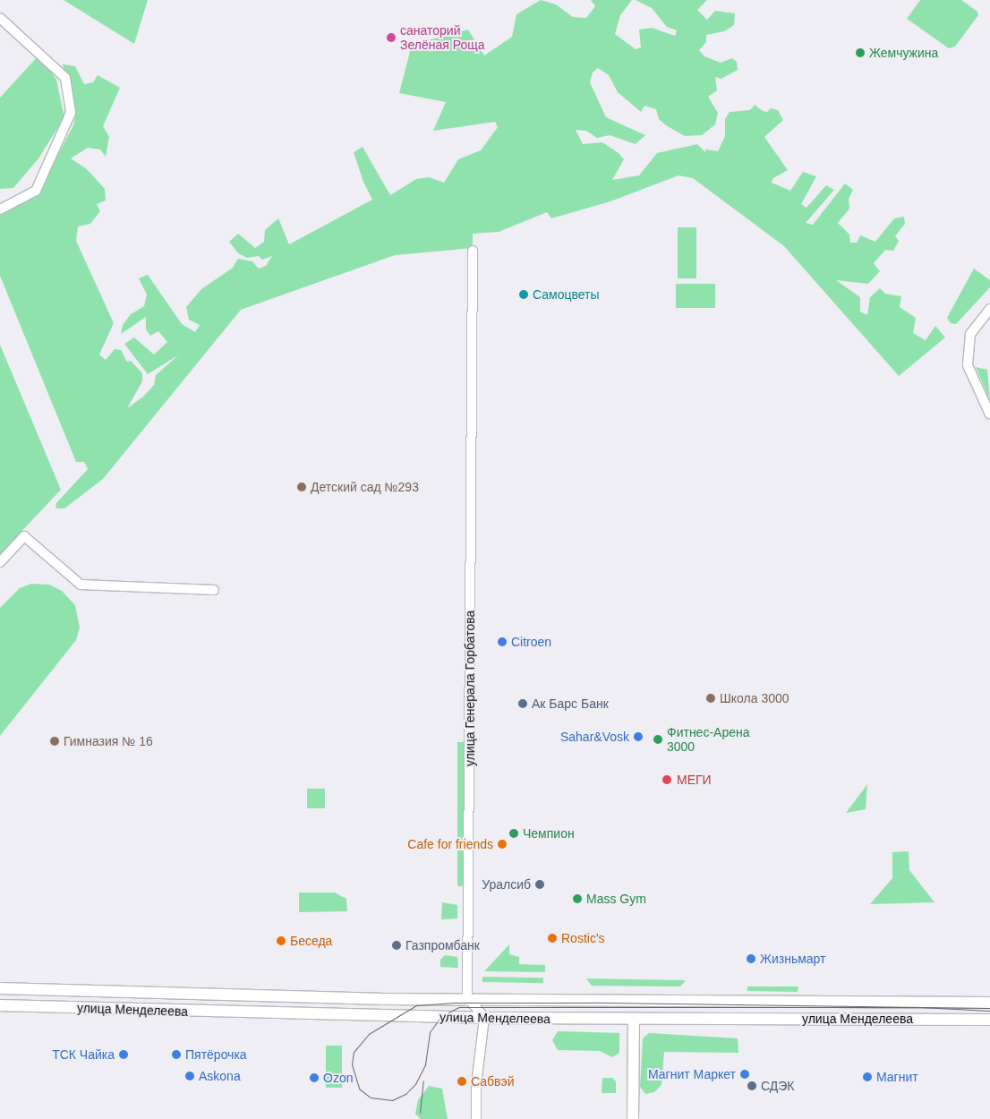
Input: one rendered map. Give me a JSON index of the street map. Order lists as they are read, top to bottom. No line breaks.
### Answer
{"streets":{"main road":["улица Менделеева"],"street":["улица Генерала Горбатова"]},"crossings":[["улица Генерала Горбатова","улица Менделеева"]],"places":["санаторий Зелёная Роща","Жемчужина","Самоцветы","Детский сад №293","Citroen","Школа 3000","Ак Барс Банк","Sahar&Vosk","Фитнес-Арена 3000","Гимназия № 16","МЕГИ","Чемпион","Cafe for friends","Уралсиб","Mass Gym","Rostic's","Беседа","Газпромбанк","Жизньмарт","ТСК Чайка","Пятёрочка","Магнит Маркет","Askona","Магнит","Ozon","Сабвэй","СДЭК"]}
